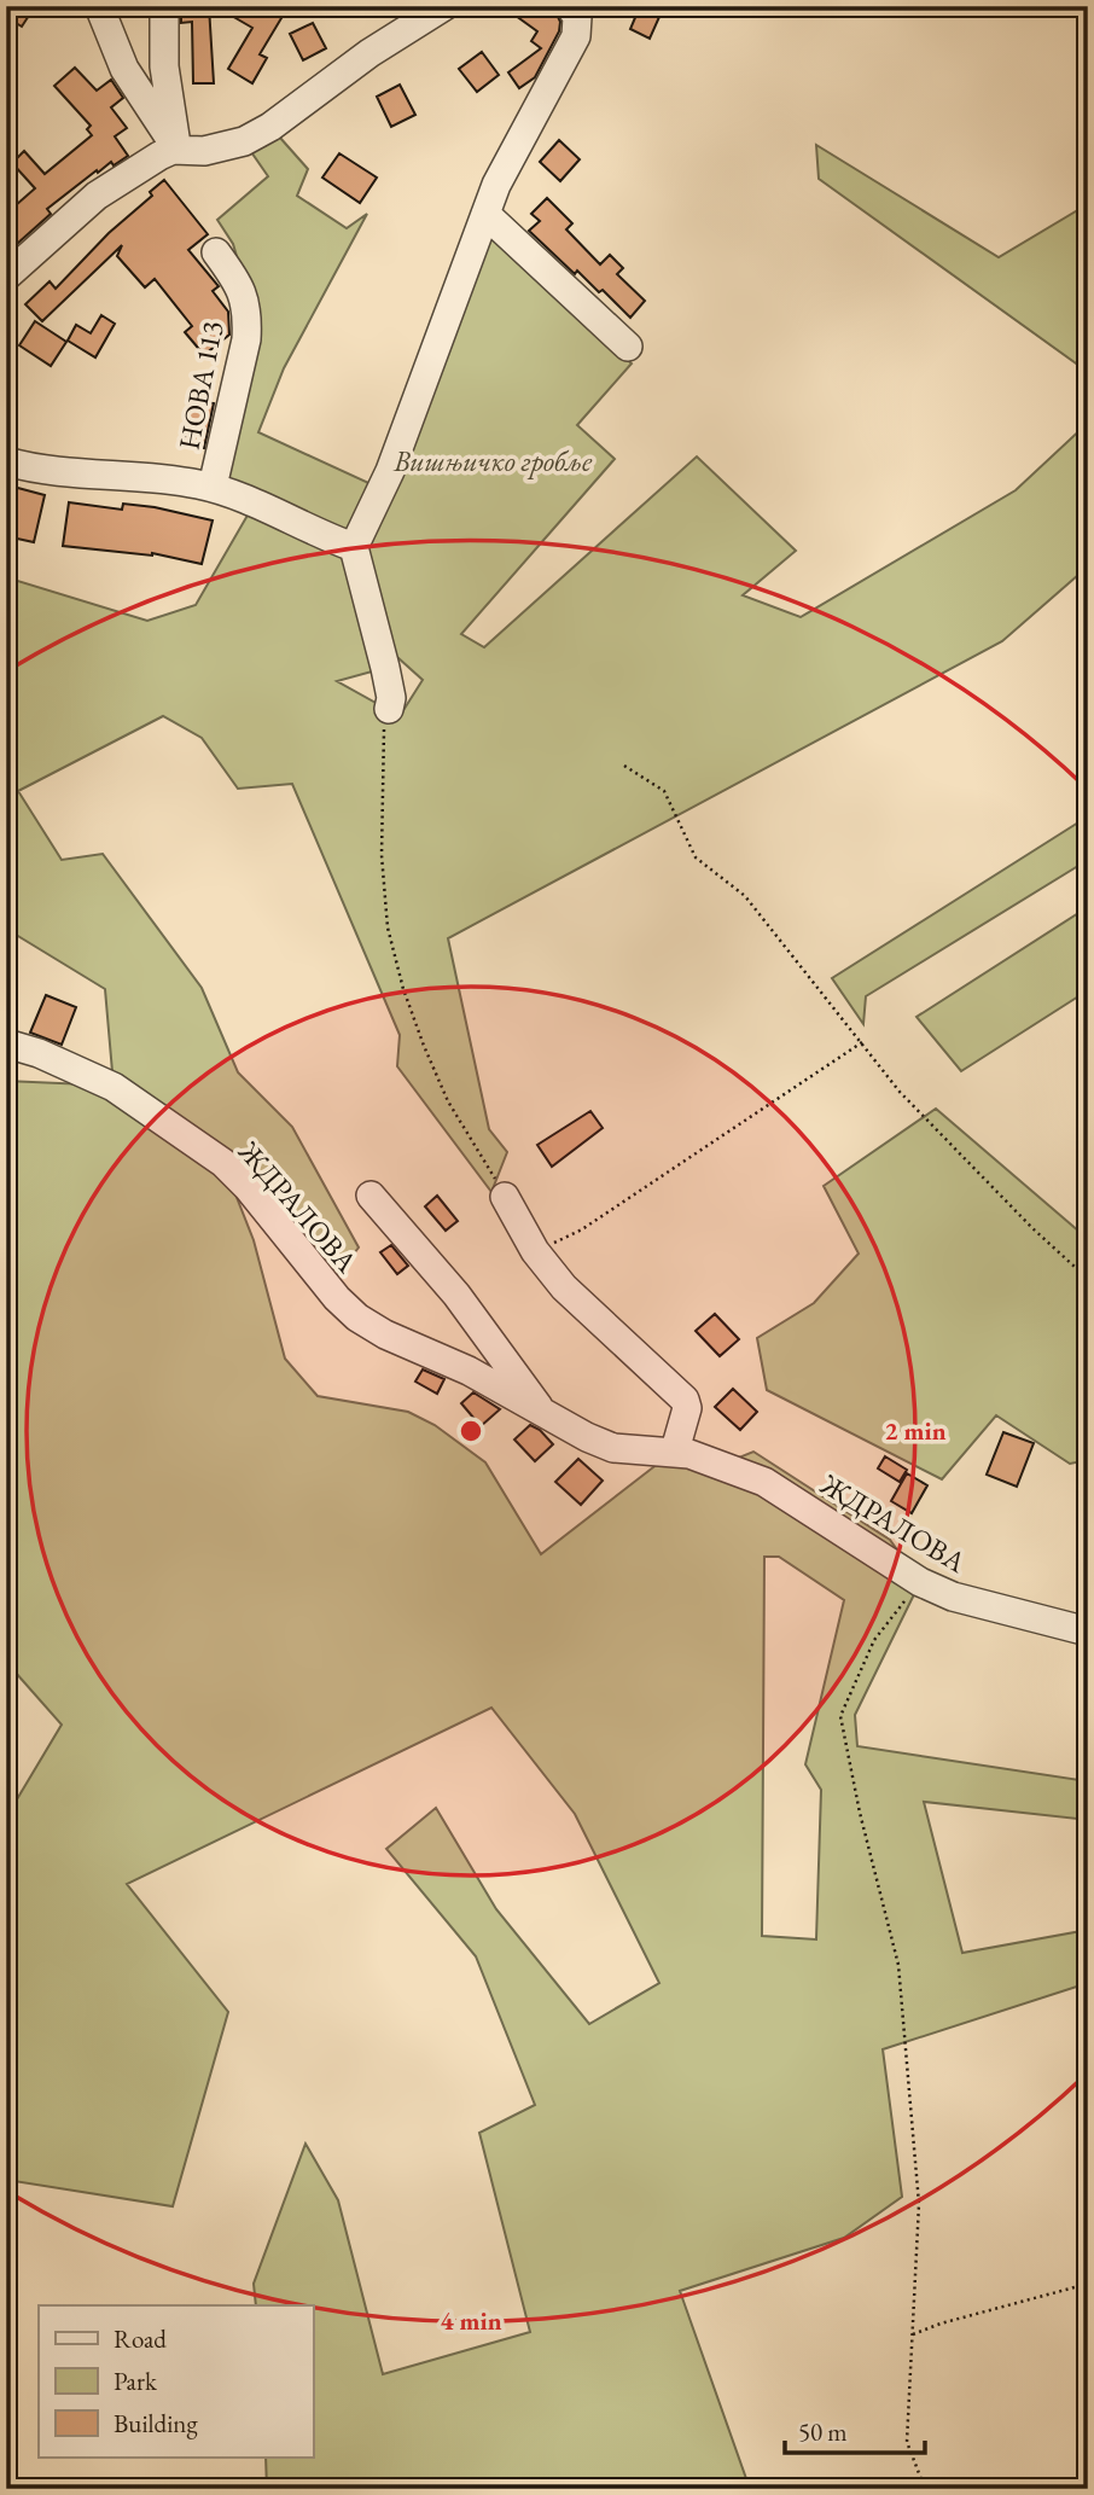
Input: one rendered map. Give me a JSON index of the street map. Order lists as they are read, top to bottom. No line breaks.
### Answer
{"streets":{"street":["НОВА 113","ЖДРАЛОВА"]},"parks":["Вишњичко гробље"],"legend":["Road","Park","Building"],"scale_bar":"50 m","rings":["2 min","4 min"]}
